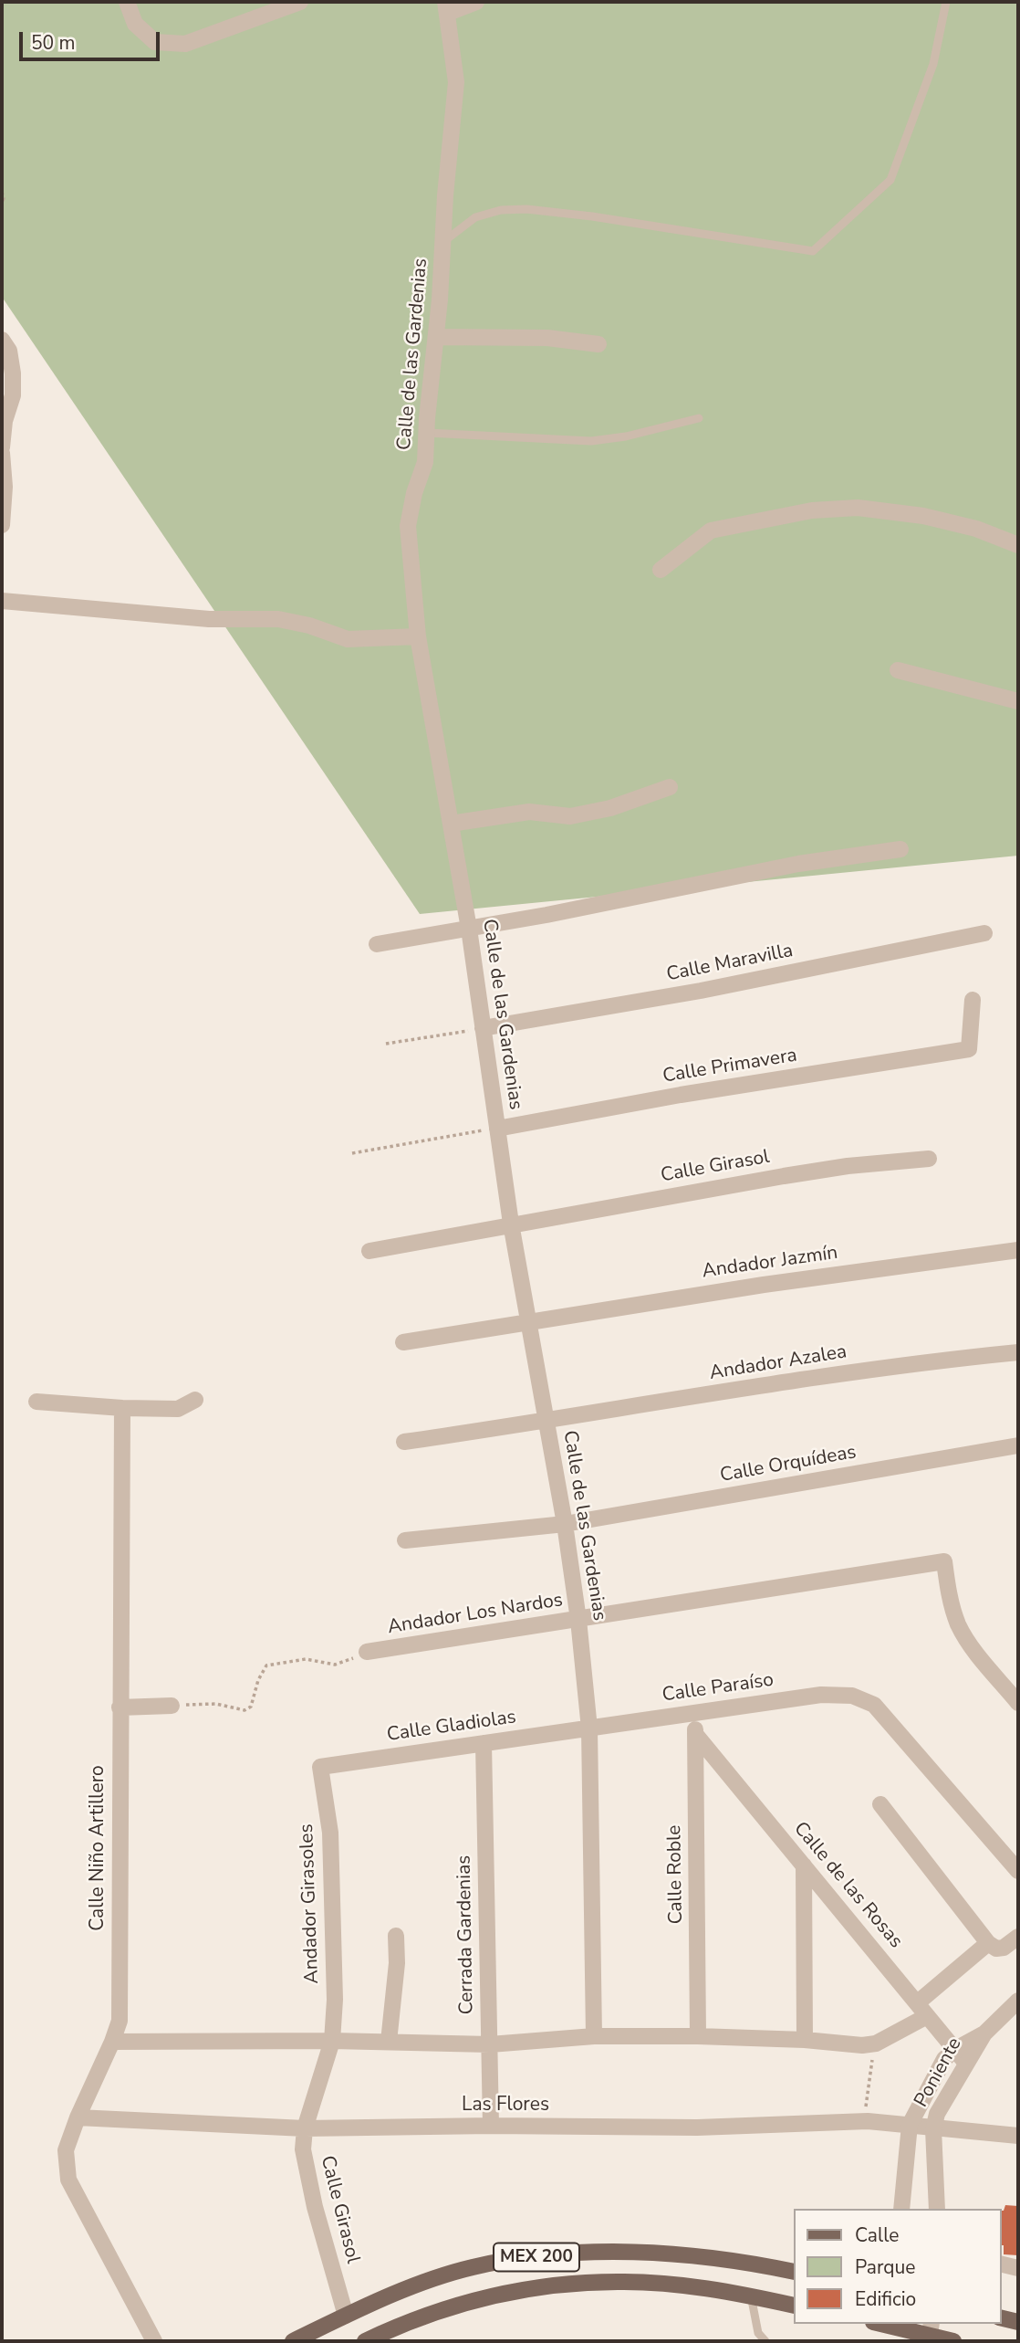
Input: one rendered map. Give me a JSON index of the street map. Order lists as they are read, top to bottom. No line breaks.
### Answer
{"streets":{"main road":["MEX 200"],"street":["Calle de las Gardenias","Calle Maravilla","Calle Primavera","Calle Girasol","Andador Jazmín","Andador Azalea","Calle Orquídeas","Andador Los Nardos","Calle Paraíso","Calle Gladiolas","Calle Niño Artillero","Calle Roble","Calle de las Rosas","Andador Girasoles","Cerrada Gardenias","Poniente","Las Flores"]},"crossings":[["Calle de las Gardenias","Calle Maravilla"],["Calle de las Gardenias","Calle Primavera"],["Calle de las Gardenias","Calle Girasol"],["Calle de las Gardenias","Andador Jazmín"],["Calle de las Gardenias","Andador Azalea"],["Calle de las Gardenias","Calle Orquídeas"],["Calle de las Gardenias","Andador Los Nardos"],["Calle de las Gardenias","Calle Paraíso"],["Calle de las Gardenias","Calle Gladiolas"],["Calle Girasol","Andador Girasoles"],["Calle Girasol","Las Flores"],["Calle Girasol","MEX 200"],["Calle Paraíso","Calle Gladiolas"],["Calle Paraíso","Calle Roble"],["Calle Gladiolas","Andador Girasoles"],["Calle Gladiolas","Cerrada Gardenias"],["Calle Niño Artillero","Las Flores"],["Calle Roble","Calle de las Rosas"],["Calle de las Rosas","Poniente"],["Cerrada Gardenias","Las Flores"],["Poniente","Las Flores"]],"legend":["Calle","Parque","Edificio"],"scale_bar":"50 m"}
